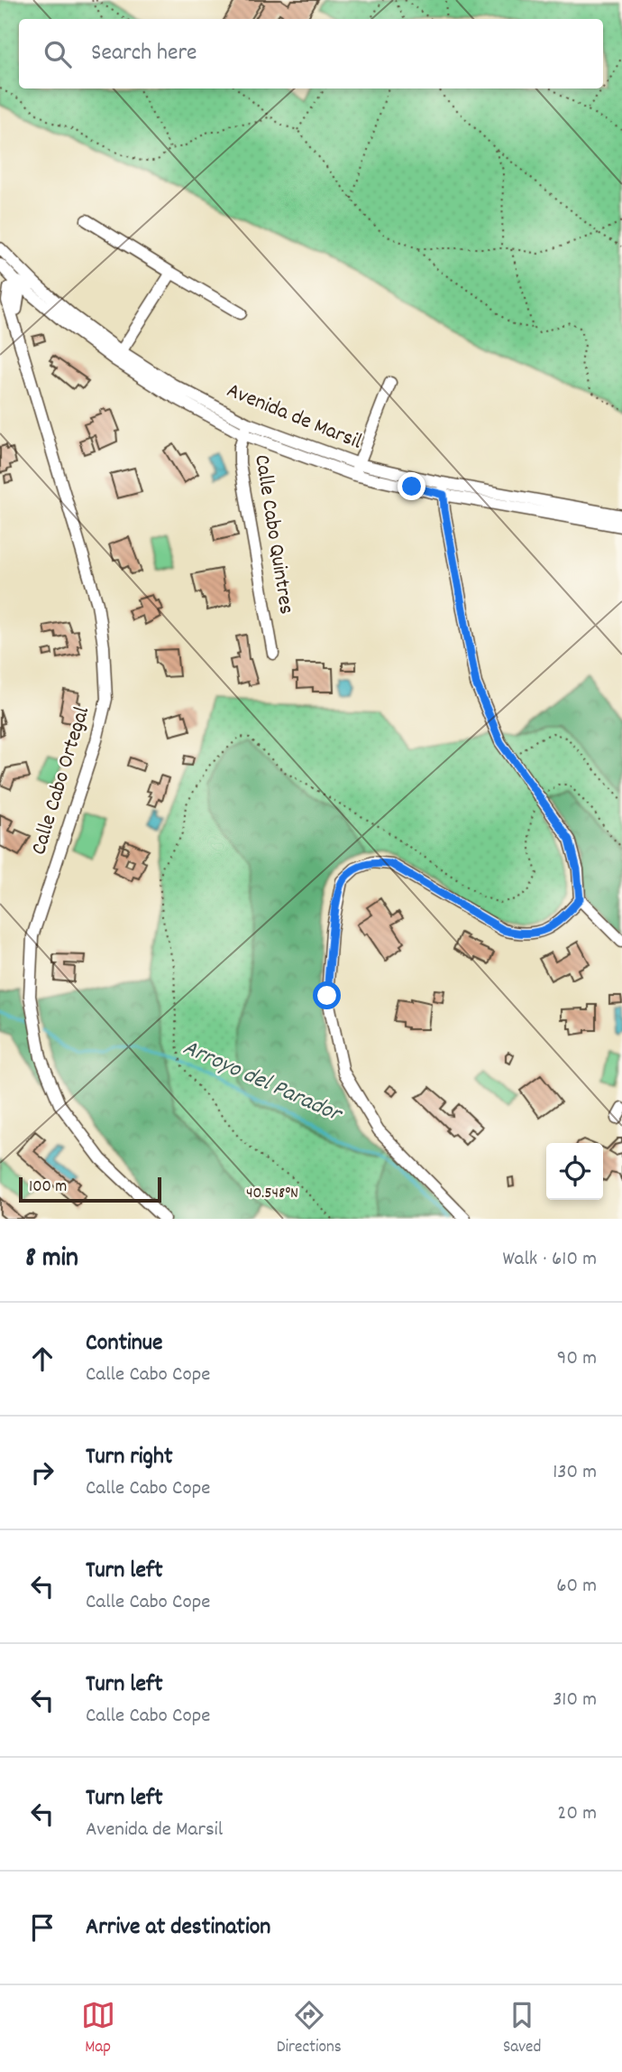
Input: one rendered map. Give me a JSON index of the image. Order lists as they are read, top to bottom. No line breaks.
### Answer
{"streets":{"street":["Avenida de Marsil","Calle Cabo Quintres","Calle Cabo Ortegal"]},"crossings":[["Avenida de Marsil","Calle Cabo Quintres"]],"water":["Arroyo del Parador"],"scale_bar":"100 m","page":{"search":"Search here","scale":"100 m","heading":["8 min","Walk · 610 m"],"list":[["Continue","Calle Cabo Cope","90 m"],["Turn right","Calle Cabo Cope","130 m"],["Turn left","Calle Cabo Cope","60 m"],["Turn left","Calle Cabo Cope","310 m"],["Turn left","Avenida de Marsil","20 m"],"Arrive at destination"],"nav":["Map","Directions","Saved"]},"coordinates":["40.548°N"]}
